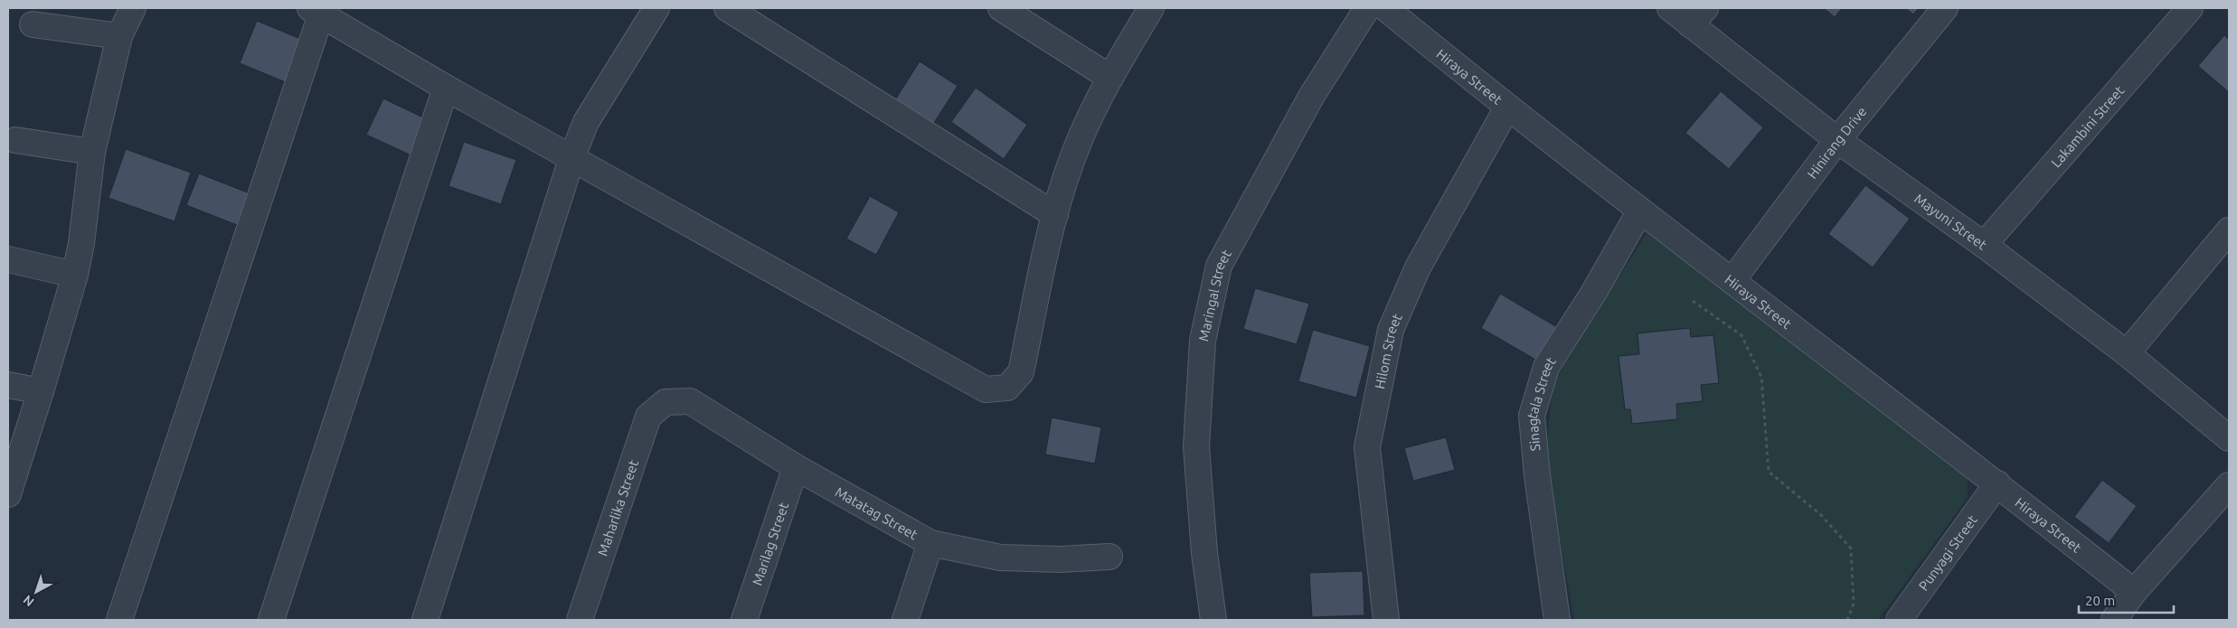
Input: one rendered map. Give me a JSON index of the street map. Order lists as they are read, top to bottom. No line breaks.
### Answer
{"streets":{"street":["Hiraya Street","Lakambini Street","Hinirang Drive","Mayuni Street","Maringal Street","Hilom Street","Sinagtala Street","Maharlika Street","Matatag Street","Marilag Street","Punyagi Street"]},"crossings":[["Hiraya Street","Hinirang Drive"],["Hiraya Street","Hilom Street"],["Hiraya Street","Sinagtala Street"],["Hiraya Street","Punyagi Street"],["Lakambini Street","Mayuni Street"],["Hinirang Drive","Mayuni Street"],["Maharlika Street","Matatag Street"],["Matatag Street","Marilag Street"]],"scale_bar":"20 m","north":"bottom left"}
